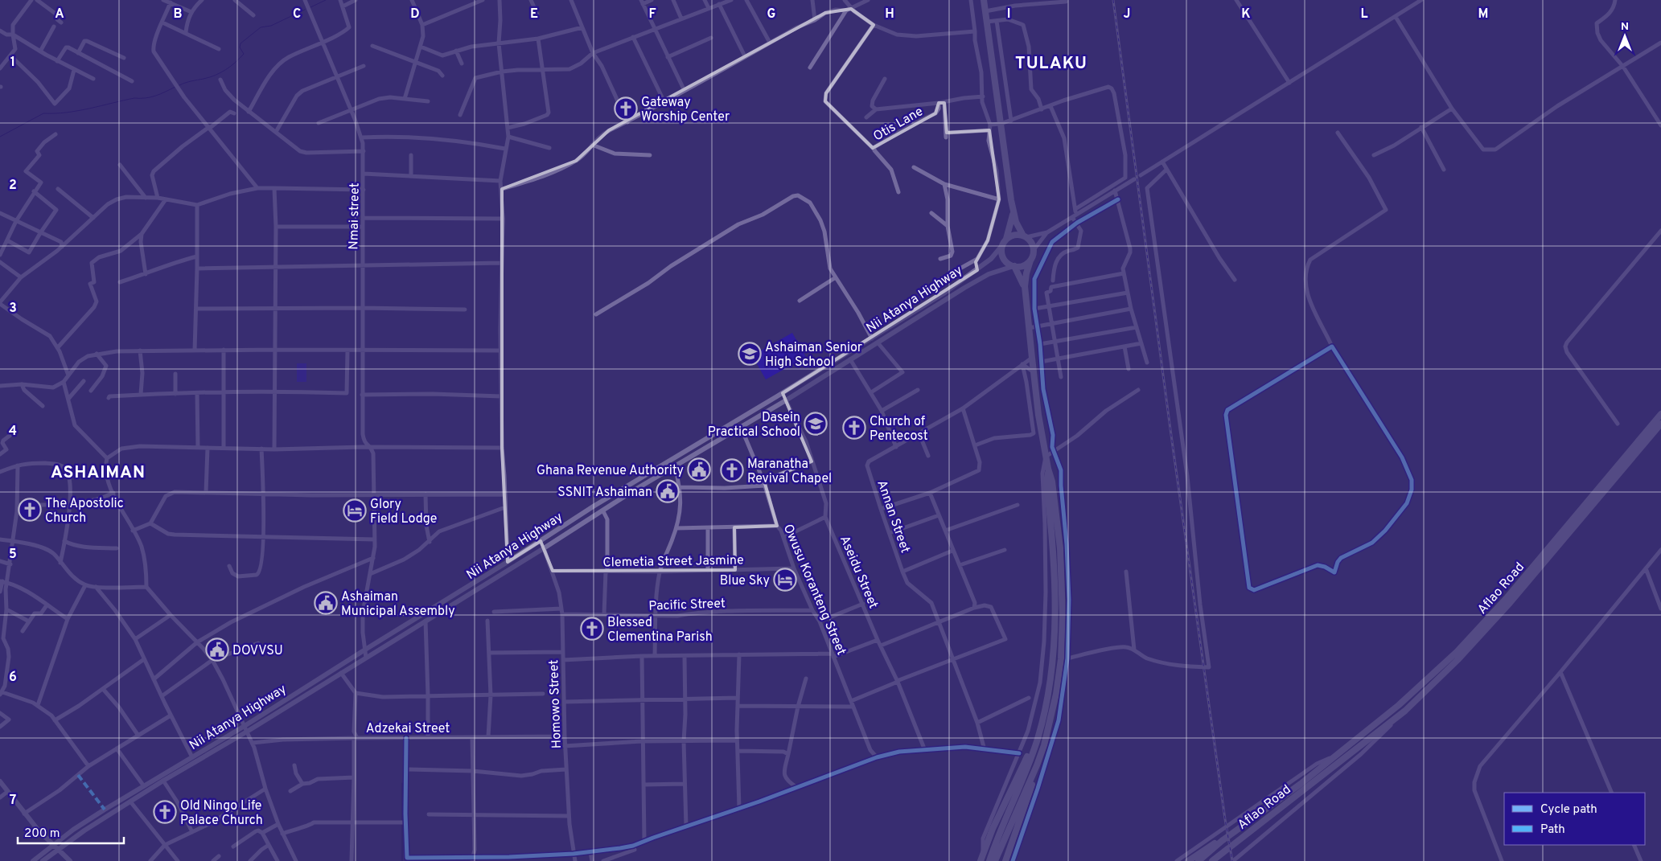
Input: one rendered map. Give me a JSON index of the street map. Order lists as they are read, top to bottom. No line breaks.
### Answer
{"streets":{"highway":["Aflao Road"],"main road":["Nii Atanya Highway"],"street":["Otis Lane","Nmai street","Annan Street","Clemetia Street Jasmine","Aseidu Street","Owusu Koranteng Street","Pacific Street","Homowo Street","Adzekai Street"]},"crossings":[["Clemetia Street Jasmine","Owusu Koranteng Street"],["Clemetia Street Jasmine","Homowo Street"],["Owusu Koranteng Street","Pacific Street"],["Pacific Street","Homowo Street"],["Homowo Street","Adzekai Street"]],"districts":["TULAKU","ASHAIMAN"],"places":{"church":["Gateway Worship Center","Church of Pentecost","Maranatha Revival Chapel","The Apostolic Church","Blessed Clementina Parish","Old Ningo Life Palace Church"],"school or university":["Ashaiman Senior High School","Dasein Practical School"],"public building":["Ghana Revenue Authority","SSNIT Ashaiman","Ashaiman Municipal Assembly","DOVVSU"],"hotel":["Glory Field Lodge","Blue Sky"]},"legend":["Cycle path","Path"],"scale_bar":"200 m","north":"top","grid":{"columns":["A","B","C","D","E","F","G","H","I","J","K","L","M"],"rows":["1","2","3","4","5","6","7"]}}
